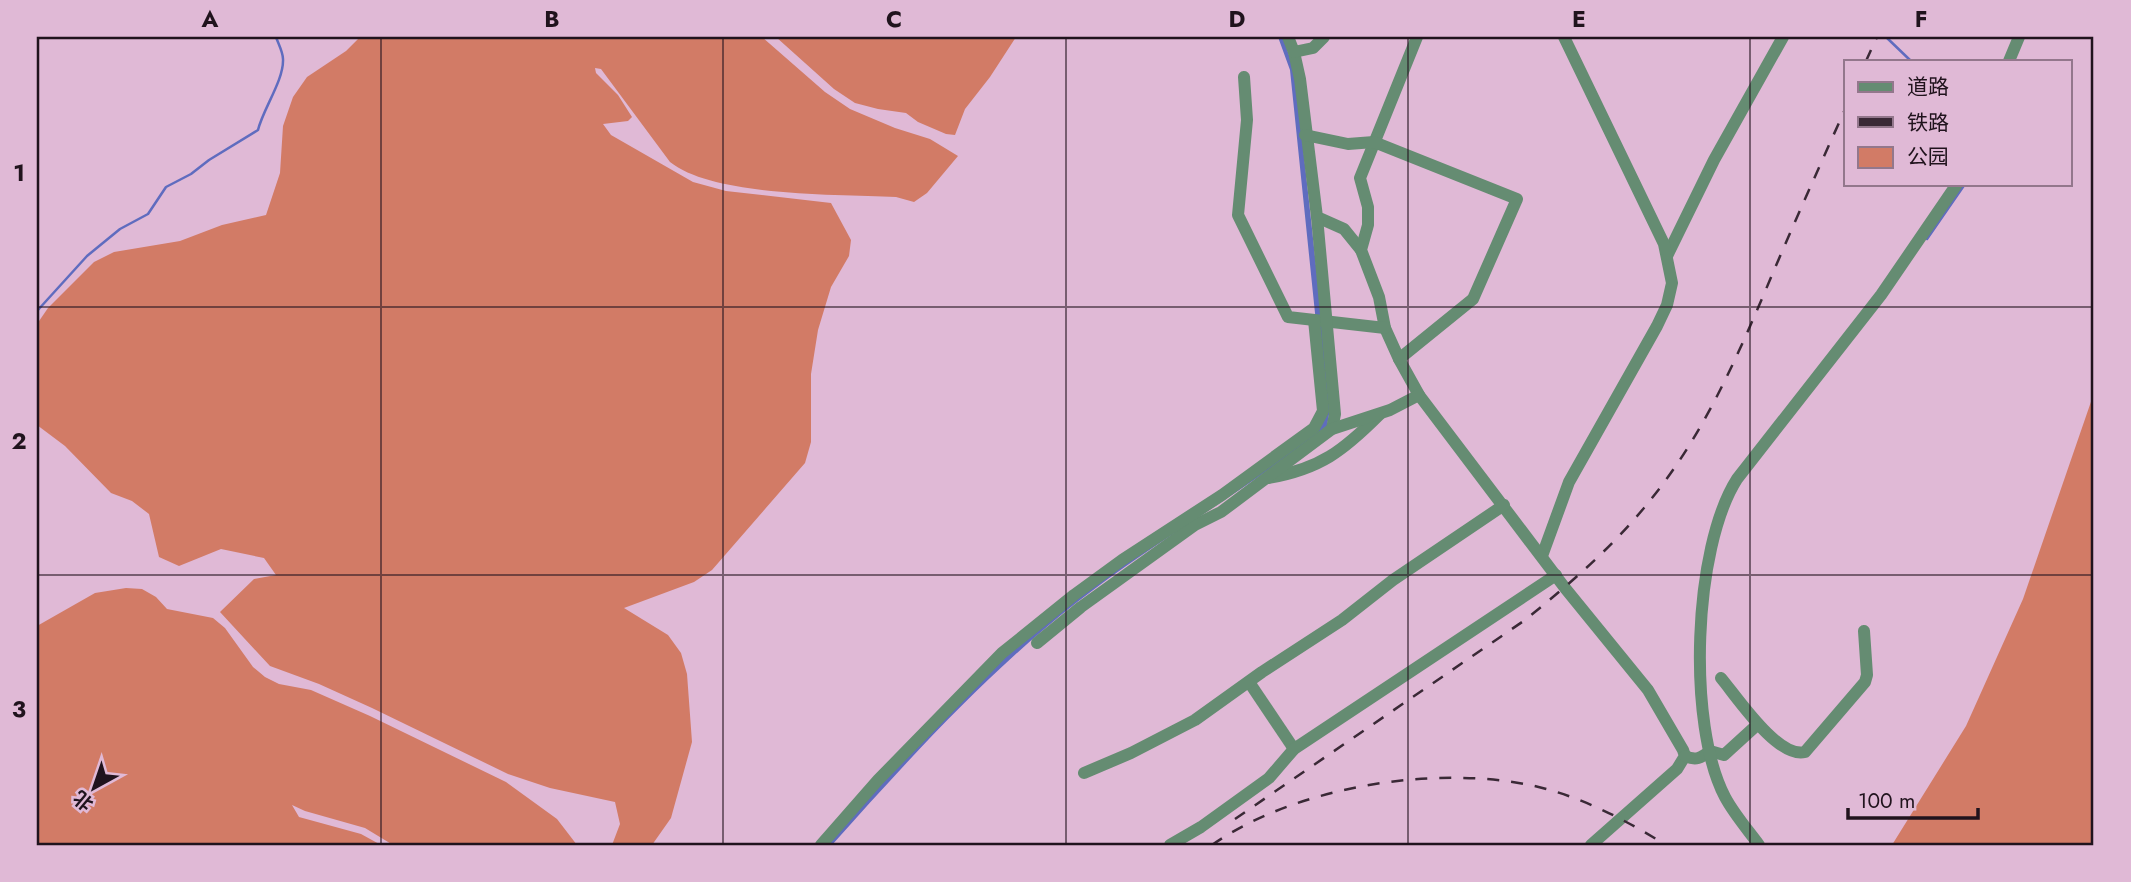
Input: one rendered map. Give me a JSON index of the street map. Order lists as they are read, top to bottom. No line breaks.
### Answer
{"legend":["道路","铁路","公园"],"scale_bar":"100 m","north":"bottom left","grid":{"columns":["A","B","C","D","E","F"],"rows":["1","2","3"]}}
